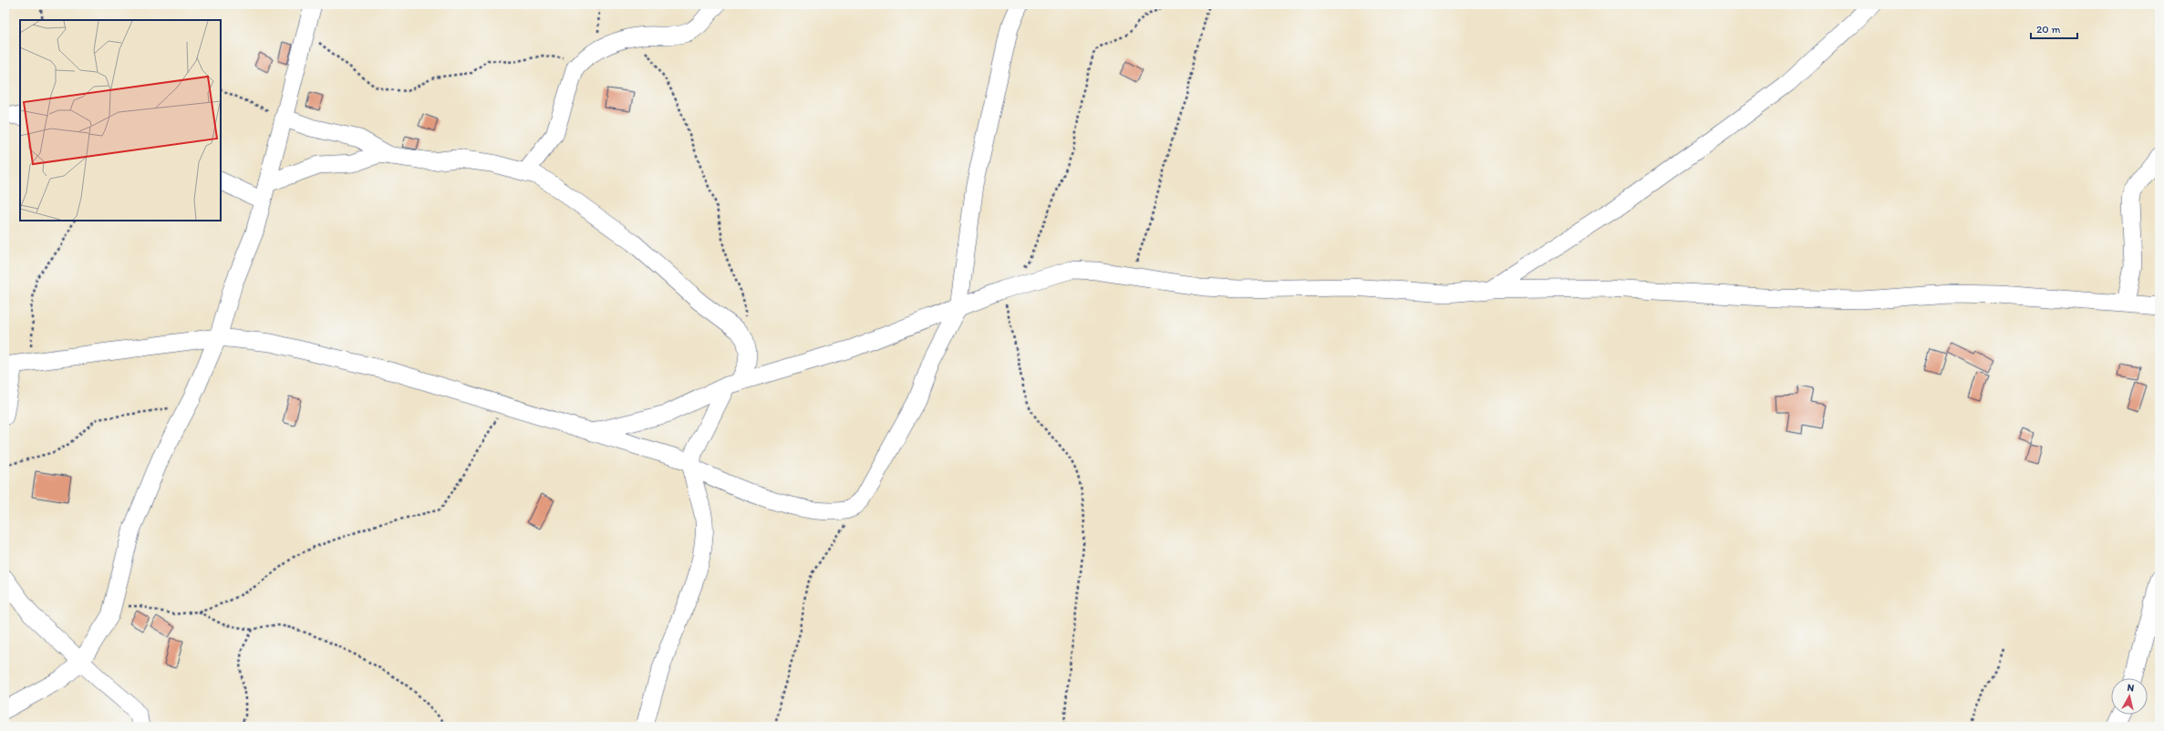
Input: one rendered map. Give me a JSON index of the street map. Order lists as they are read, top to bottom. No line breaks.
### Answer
{"scale_bar":"20 m","north":"top"}
